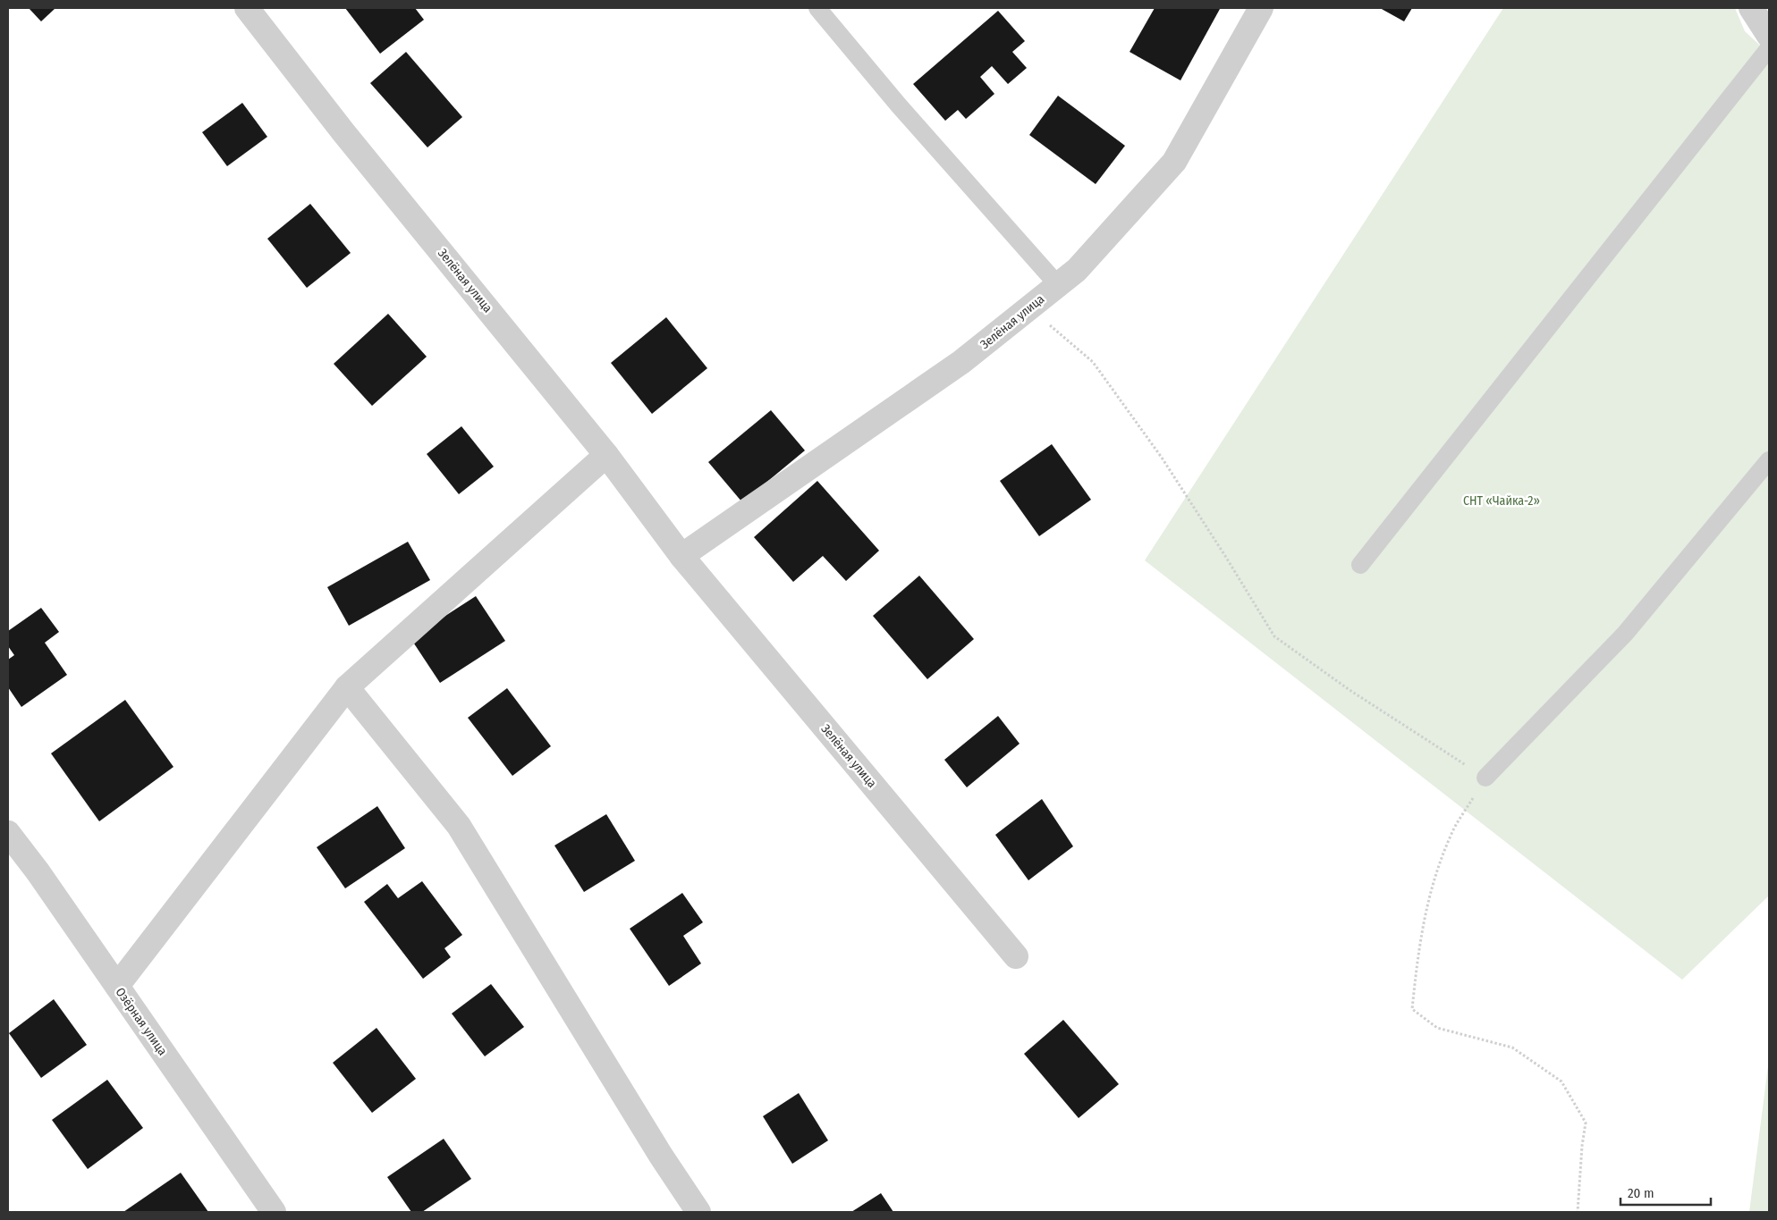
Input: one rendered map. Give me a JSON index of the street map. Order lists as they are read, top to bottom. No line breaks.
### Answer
{"streets":{"street":["Зелёная улица","Озёрная улица"]},"parks":["СНТ «Чайка-2»"],"scale_bar":"20 m"}
